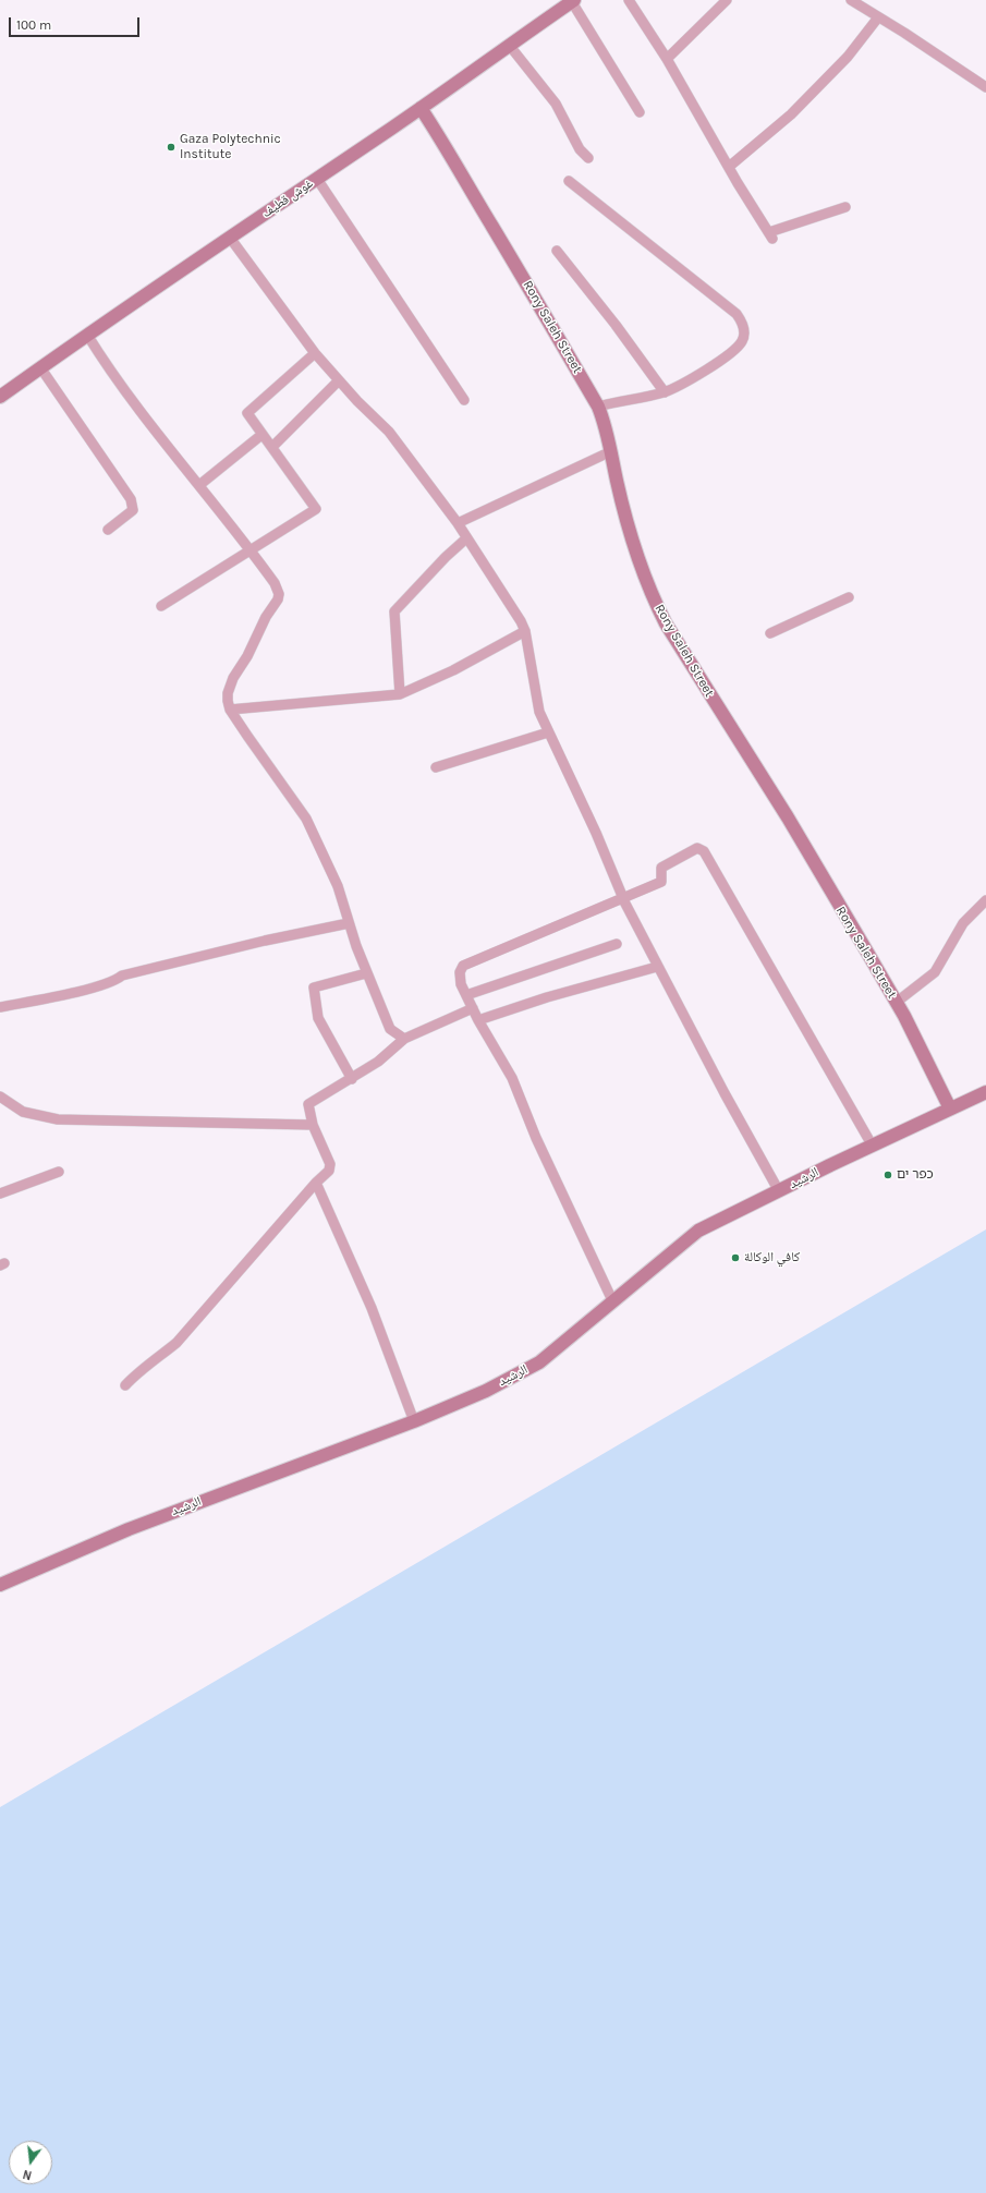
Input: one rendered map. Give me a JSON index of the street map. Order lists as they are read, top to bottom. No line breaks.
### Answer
{"streets":{"main road":["غوش قطيف","Rony Saleh Street","الرشيد"]},"crossings":[["غوش قطيف","Rony Saleh Street"],["Rony Saleh Street","الرشيد"]],"places":["Gaza Polytechnic Institute","כפר ים","كافي الوكالة"],"scale_bar":"100 m","north":"bottom"}
